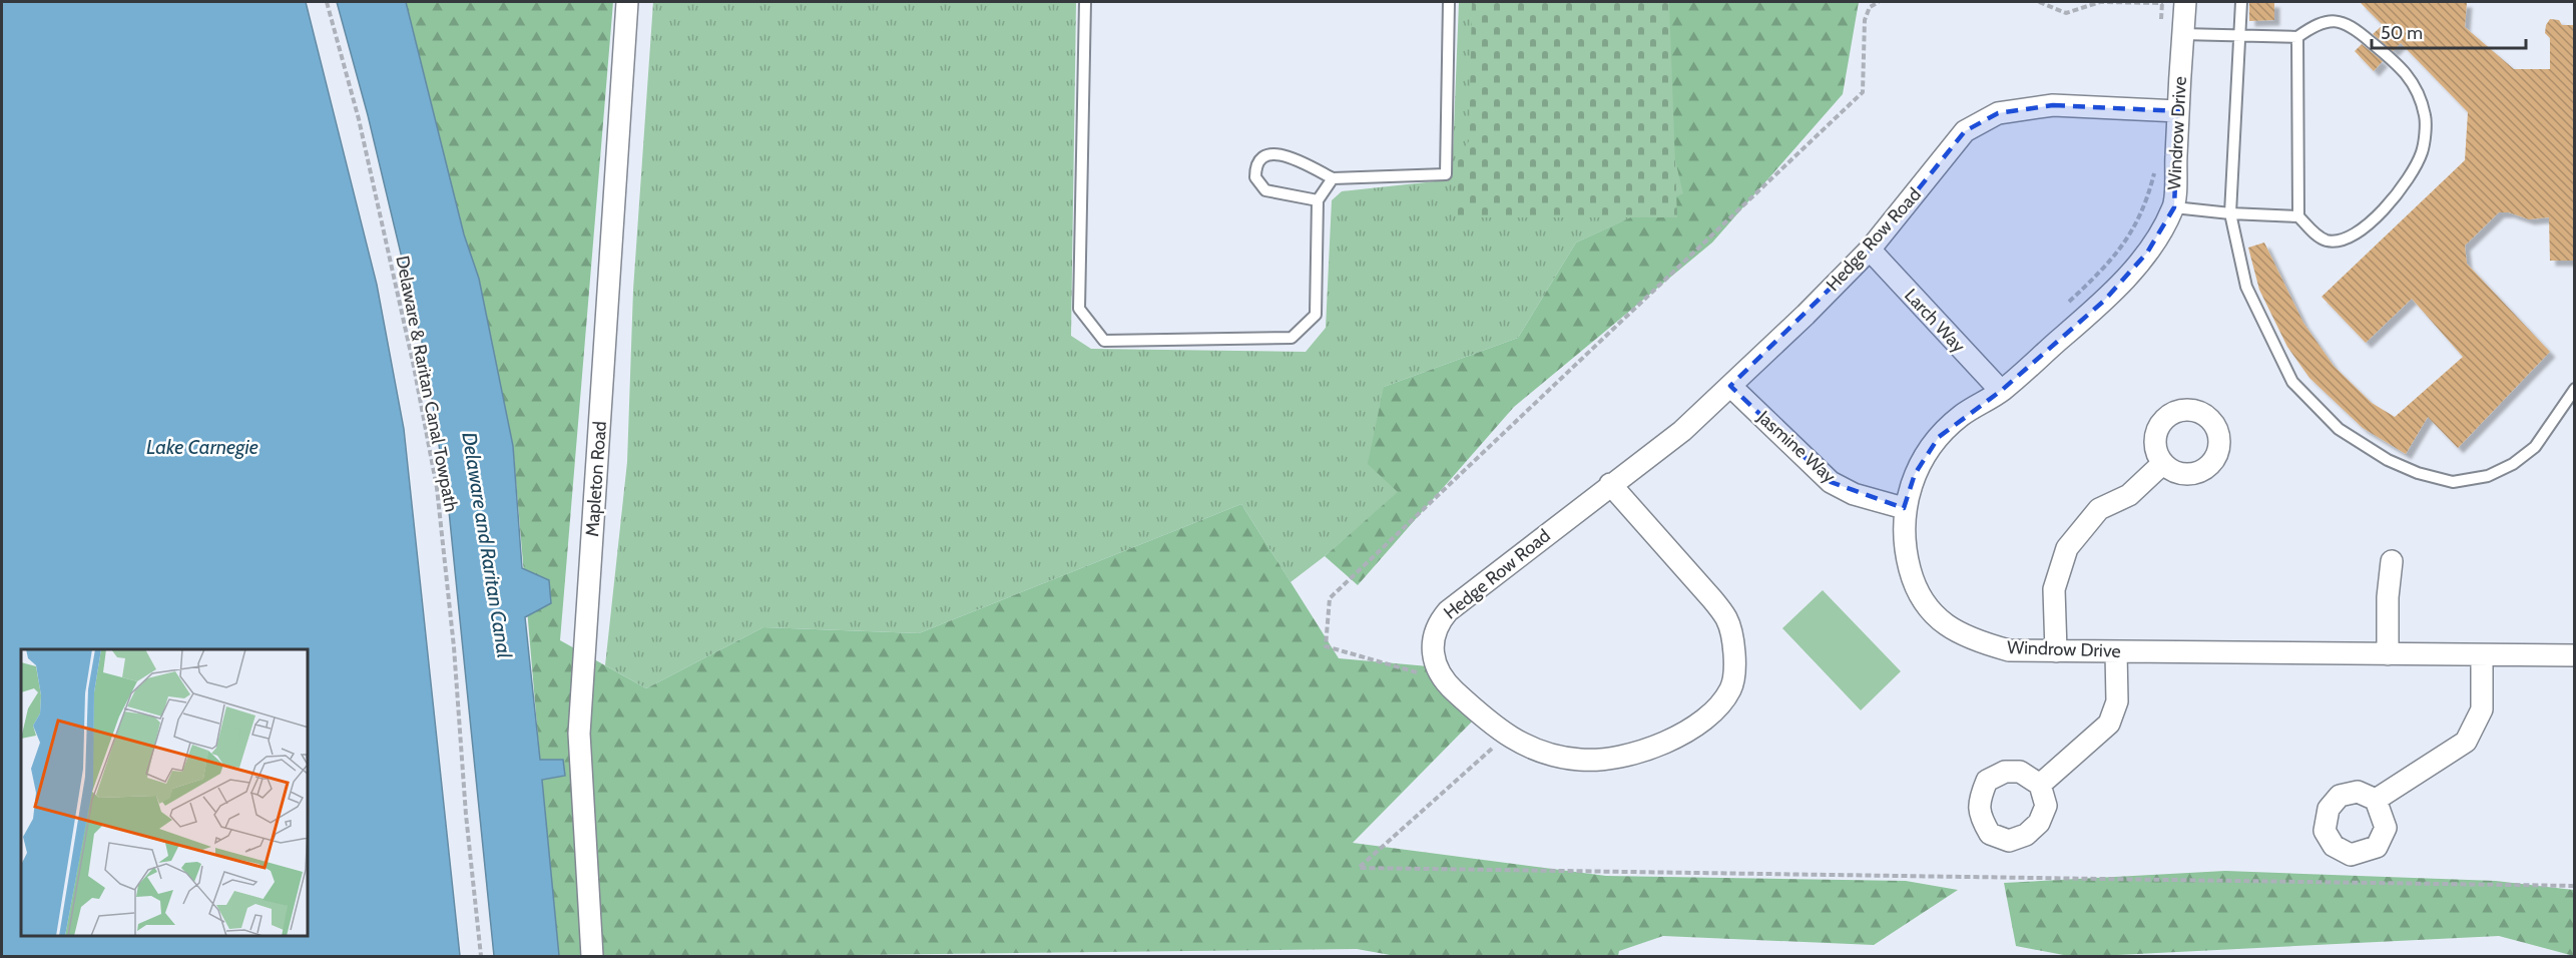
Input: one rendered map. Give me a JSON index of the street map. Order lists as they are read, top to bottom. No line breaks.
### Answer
{"streets":{"street":["Windrow Drive","Hedge Row Road","Larch Way","Jasmine Way","Mapleton Road"],"path":["Delaware & Raritan Canal Towpath"]},"crossings":[["Windrow Drive","Hedge Row Road"],["Windrow Drive","Larch Way"],["Windrow Drive","Jasmine Way"],["Hedge Row Road","Larch Way"],["Hedge Row Road","Jasmine Way"]],"water":["Lake Carnegie","Delaware and Raritan Canal"],"scale_bar":"50 m"}
